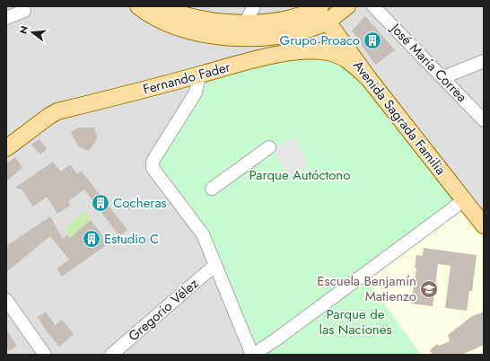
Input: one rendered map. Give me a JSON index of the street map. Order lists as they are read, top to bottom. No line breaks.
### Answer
{"streets":{"main road":["Fernando Fader","Avenida Sagrada Familia"],"street":["José María Correa","Gregorio Vélez"]},"crossings":[["Fernando Fader","Avenida Sagrada Familia"]],"parks":["Parque Autóctono","Parque de las Naciones"],"places":{"building":["Grupo Proaco","Cocheras","Estudio C"],"school or university":["Escuela Benjamín Matienzo"]},"north":"left"}
